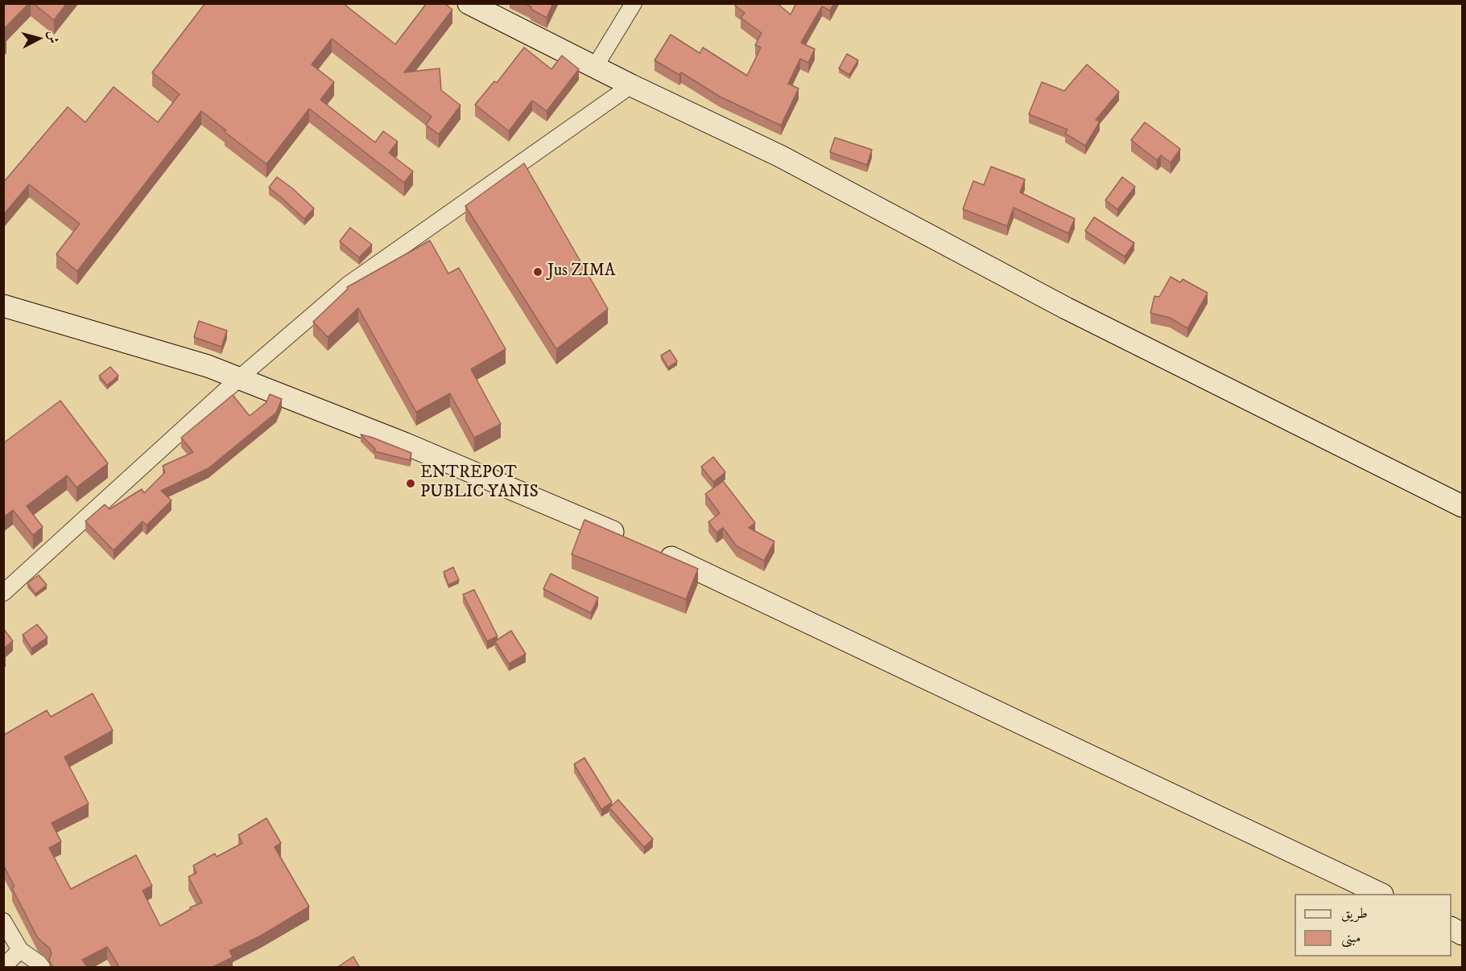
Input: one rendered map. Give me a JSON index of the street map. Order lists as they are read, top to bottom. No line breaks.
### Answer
{"places":["Jus ZIMA","ENTREPOT PUBLIC YANIS"],"legend":["طريق","مبنى"],"north":"right"}
